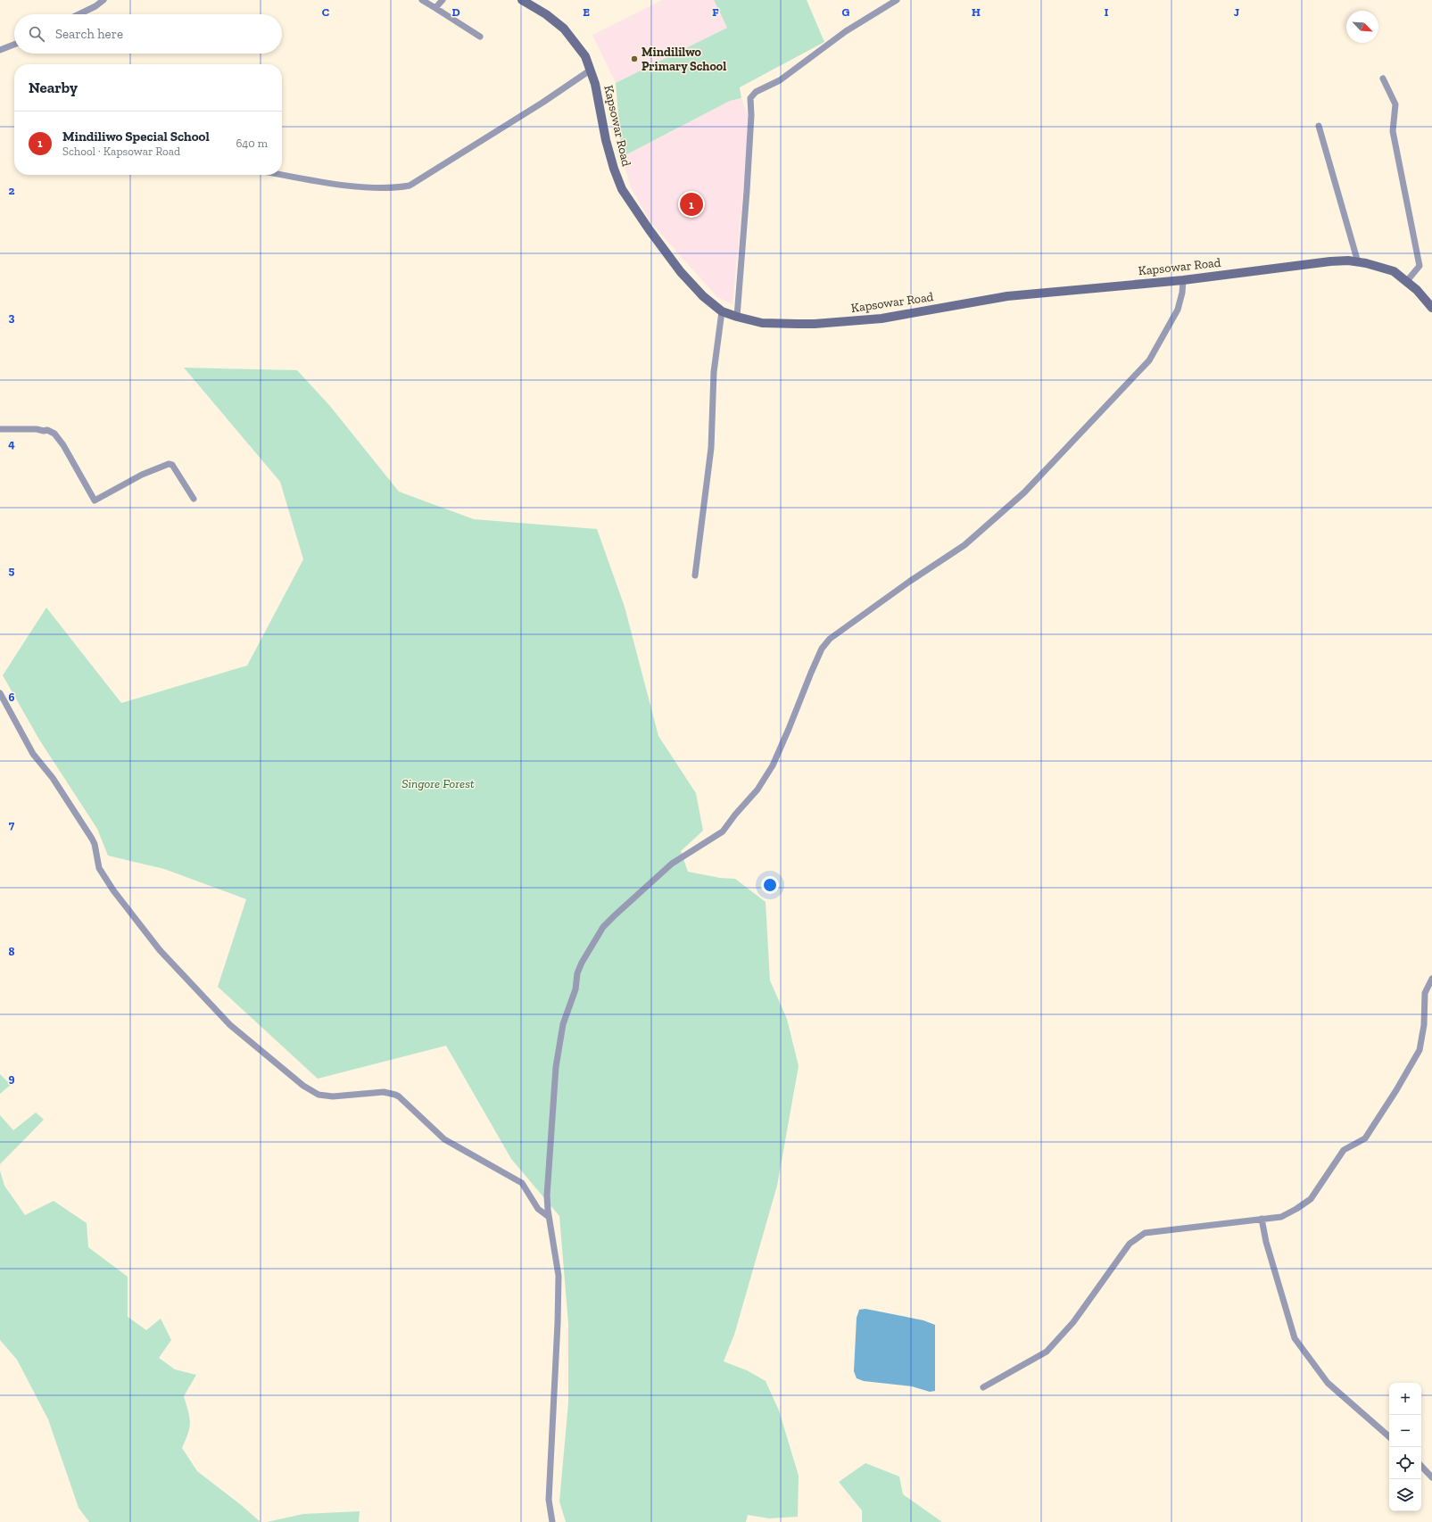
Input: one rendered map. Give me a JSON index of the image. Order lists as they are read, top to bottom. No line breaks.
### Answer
{"streets":{"main road":["Kapsowar Road"]},"parks":["Singore Forest"],"places":["Mindililwo Primary School"],"north":"bottom right","page":{"search":"Search here","heading":"Nearby","list":[{"mark":"1","name":"Mindiliwo Special School","note":"School · Kapsowar Road","value":"640 m"}],"pins":"1","map_buttons":["+","−"]},"grid":{"columns":["C","D","E","F","G","H","I","J"],"rows":["2","3","4","5","6","7","8","9"]}}
